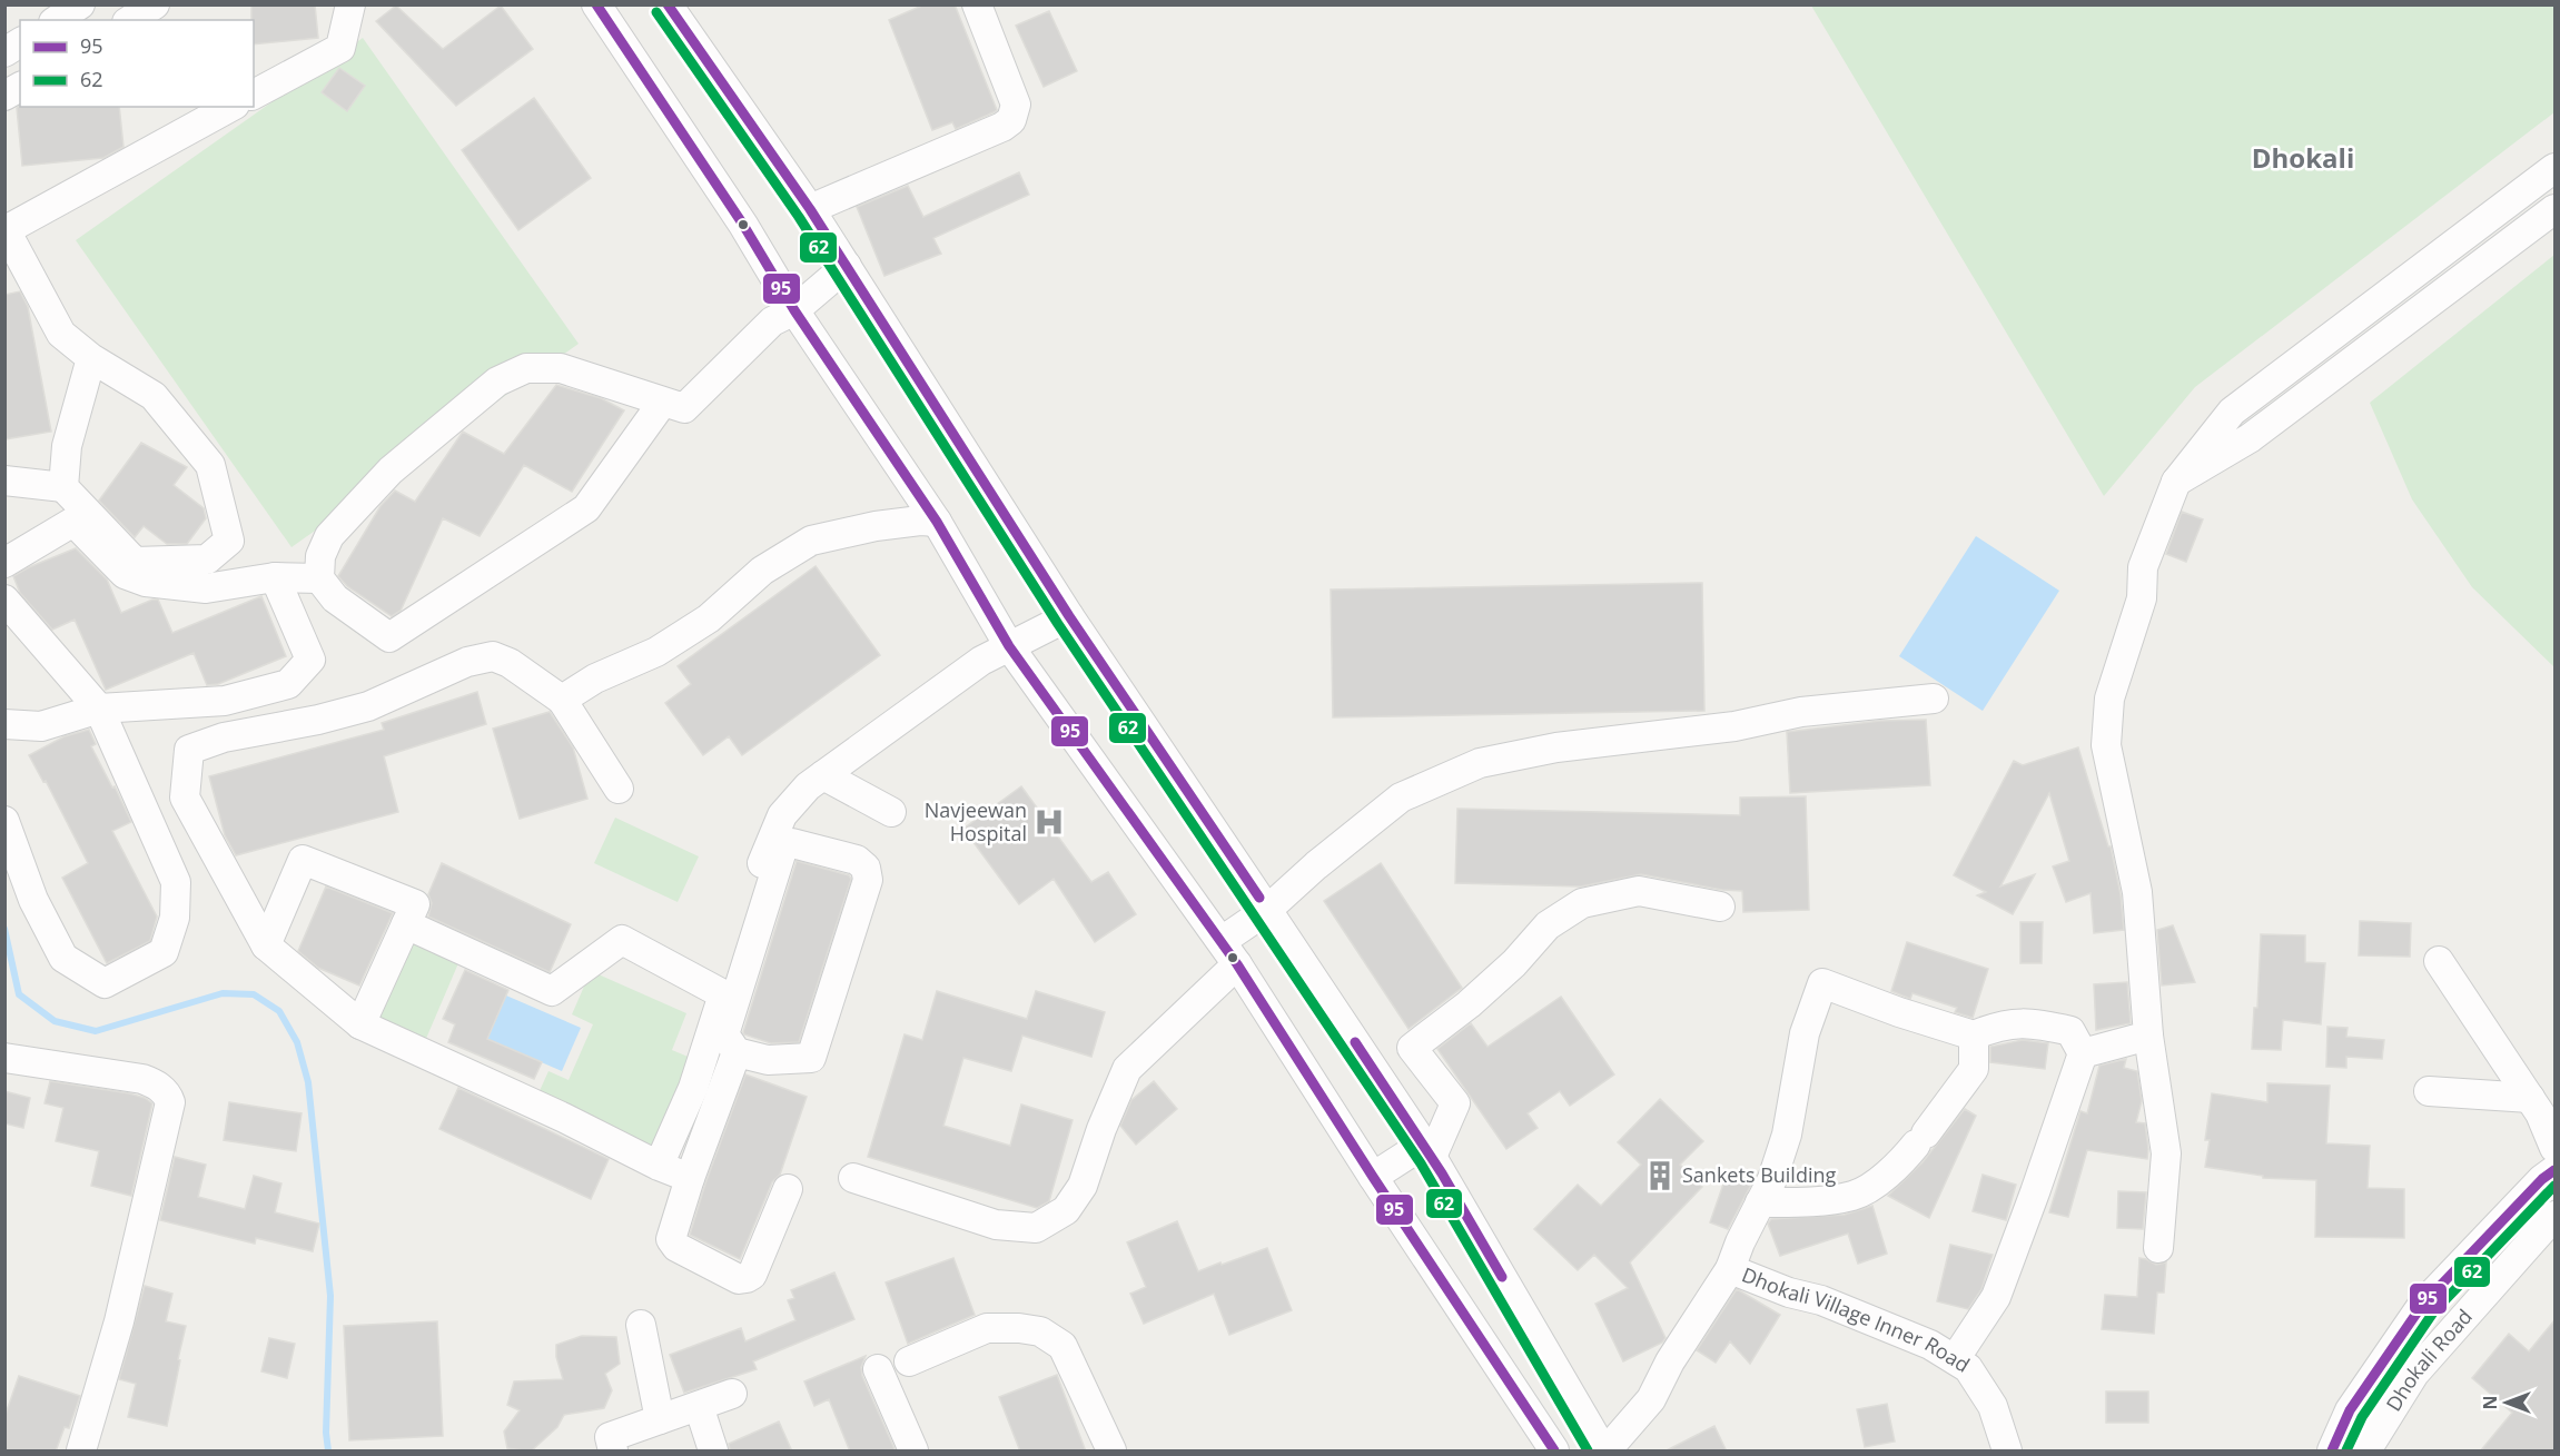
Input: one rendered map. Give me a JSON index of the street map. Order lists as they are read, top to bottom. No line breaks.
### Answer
{"streets":{"street":["Dhokali Village Inner Road","Dhokali Road"]},"districts":["Dhokali"],"places":{"hospital":["Navjeewan Hospital"],"building":["Sankets Building"]},"lines":["transit line 95","transit line 62"],"legend":["95","62"],"north":"left"}
